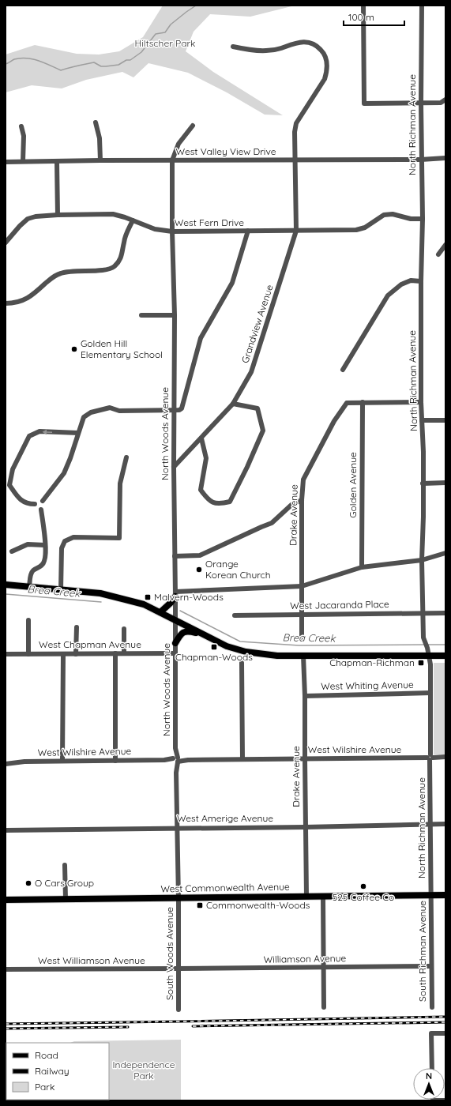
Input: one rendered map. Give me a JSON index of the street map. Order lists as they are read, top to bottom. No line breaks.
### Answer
{"streets":{"main road":["West Commonwealth Avenue"],"street":["North Richman Avenue","West Valley View Drive","West Fern Drive","Grandview Avenue","North Woods Avenue","Golden Avenue","Drake Avenue","West Jacaranda Place","West Chapman Avenue","West Whiting Avenue","West Wilshire Avenue","West Amerige Avenue","South Richman Avenue","South Woods Avenue","Williamson Avenue","West Williamson Avenue"]},"crossings":[["North Richman Avenue","West Valley View Drive"],["North Richman Avenue","West Fern Drive"],["North Richman Avenue","West Jacaranda Place"],["North Richman Avenue","West Whiting Avenue"],["North Richman Avenue","West Wilshire Avenue"],["North Richman Avenue","West Amerige Avenue"],["North Richman Avenue","West Commonwealth Avenue"],["North Richman Avenue","South Richman Avenue"],["West Valley View Drive","Grandview Avenue"],["West Valley View Drive","North Woods Avenue"],["West Fern Drive","Grandview Avenue"],["West Fern Drive","North Woods Avenue"],["Grandview Avenue","North Woods Avenue"],["North Woods Avenue","West Chapman Avenue"],["North Woods Avenue","West Wilshire Avenue"],["North Woods Avenue","West Amerige Avenue"],["North Woods Avenue","West Commonwealth Avenue"],["North Woods Avenue","South Woods Avenue"],["Golden Avenue","Drake Avenue"],["Drake Avenue","West Jacaranda Place"],["Drake Avenue","West Whiting Avenue"],["Drake Avenue","West Wilshire Avenue"],["Drake Avenue","West Amerige Avenue"],["Drake Avenue","West Commonwealth Avenue"],["West Commonwealth Avenue","South Richman Avenue"],["West Commonwealth Avenue","South Woods Avenue"],["South Richman Avenue","Williamson Avenue"],["South Woods Avenue","Williamson Avenue"],["South Woods Avenue","West Williamson Avenue"],["Williamson Avenue","West Williamson Avenue"]],"water":["Brea Creek"],"parks":["Hiltscher Park","Independence Park"],"places":{"other":["Golden Hill Elementary School","Orange Korean Church","O Cars Group","525 Coffee Co"],"transit":["Malvern-Woods","Chapman-Woods","Chapman-Richman","Commonwealth-Woods"]},"legend":["Road","Railway","Park"],"scale_bar":"100 m","north":"top"}
